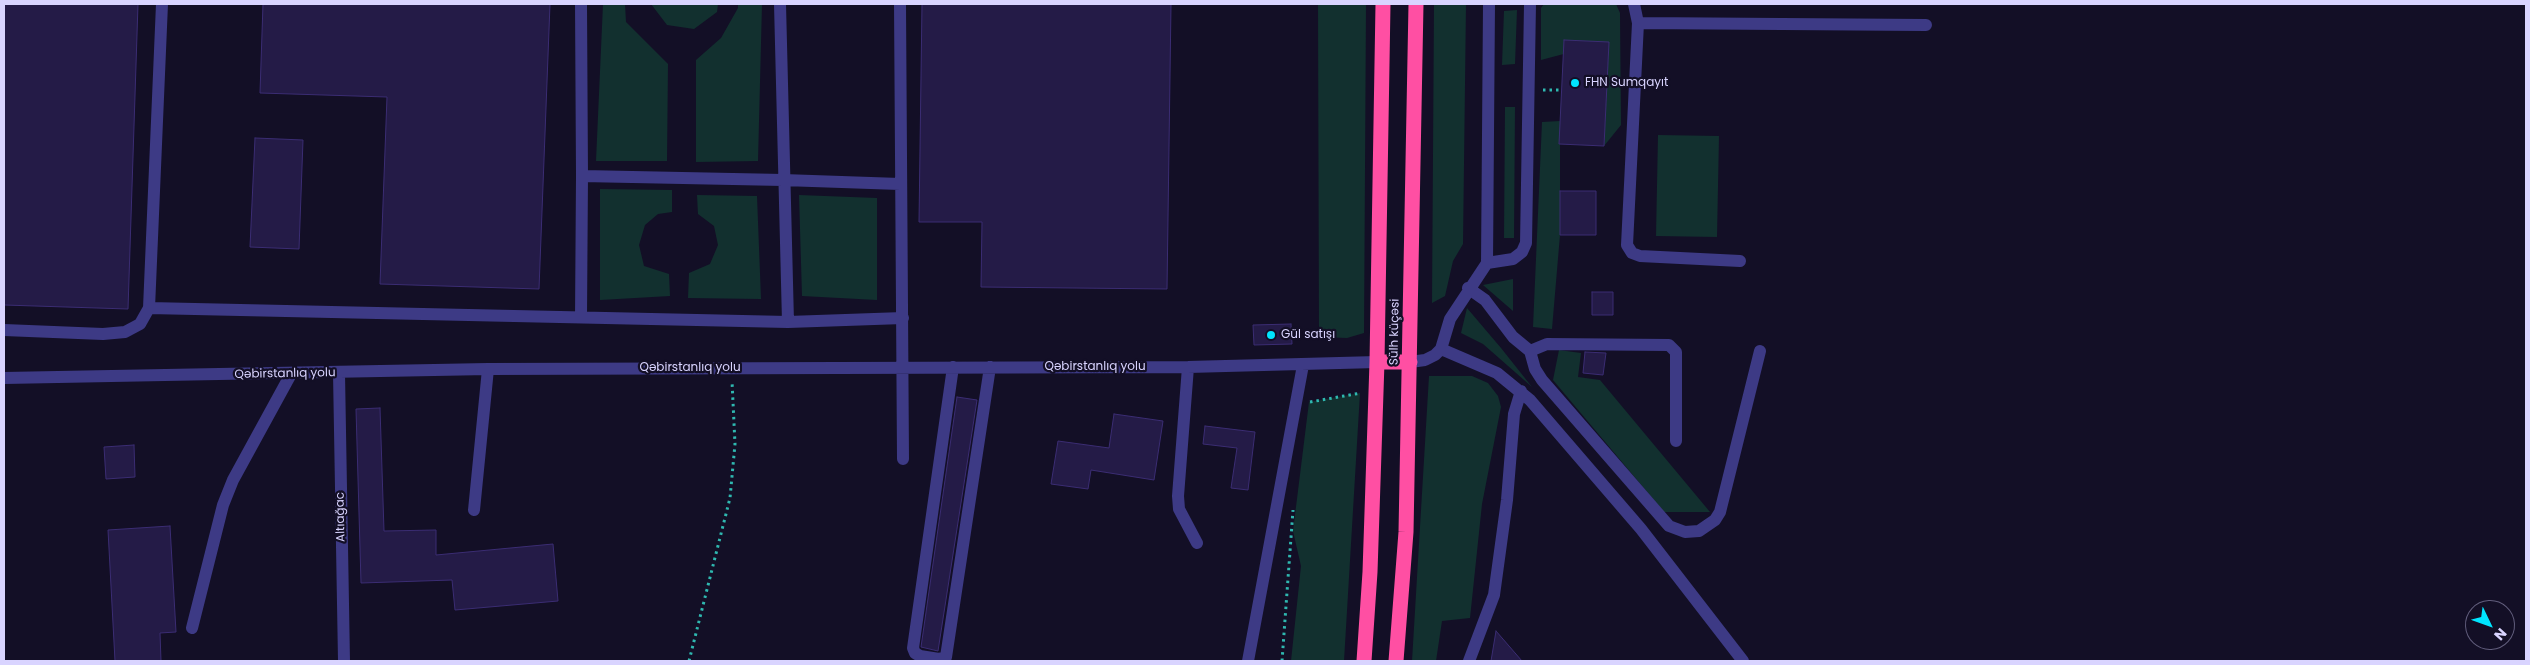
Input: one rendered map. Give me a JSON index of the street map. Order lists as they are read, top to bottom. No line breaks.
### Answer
{"streets":{"highway":["Sülh küçəsi"],"street":["Qəbirstanlıq yolu","Altıağac"]},"crossings":[["Sülh küçəsi","Qəbirstanlıq yolu"],["Qəbirstanlıq yolu","Altıağac"]],"places":["FHN Sumqayıt","Gül satışı"],"north":"bottom right"}
